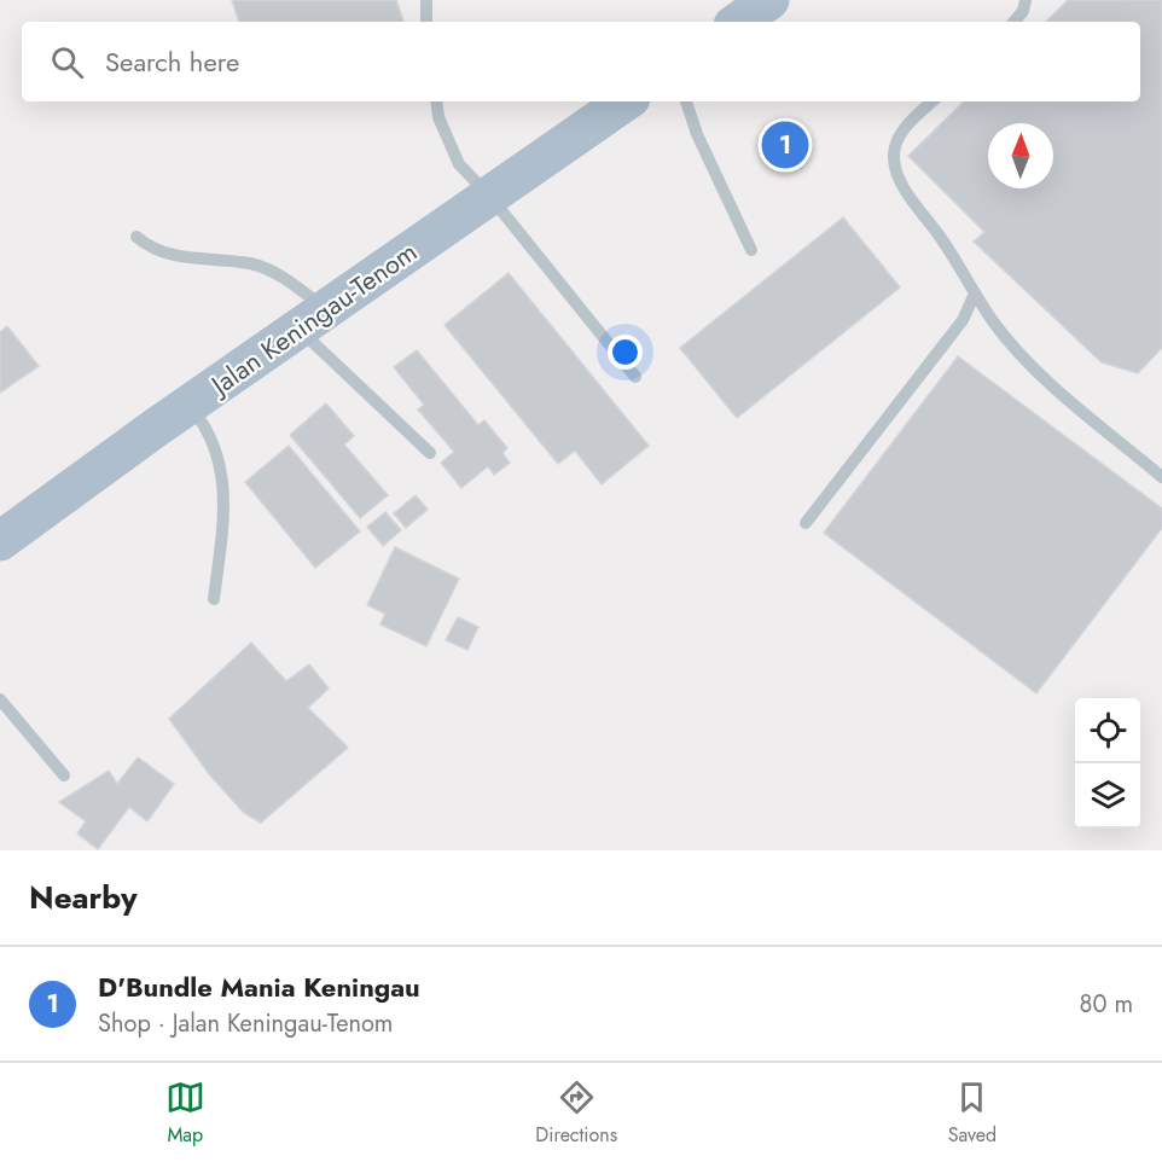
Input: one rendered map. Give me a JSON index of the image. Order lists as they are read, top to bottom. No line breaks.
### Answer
{"streets":{"main road":["Jalan Keningau-Tenom"]},"north":"top","page":{"search":"Search here","pins":"1","heading":"Nearby","list":[{"mark":"1","name":"D'Bundle Mania Keningau","note":"Shop · Jalan Keningau-Tenom","value":"80 m"}],"nav":["Map","Directions","Saved"]}}
